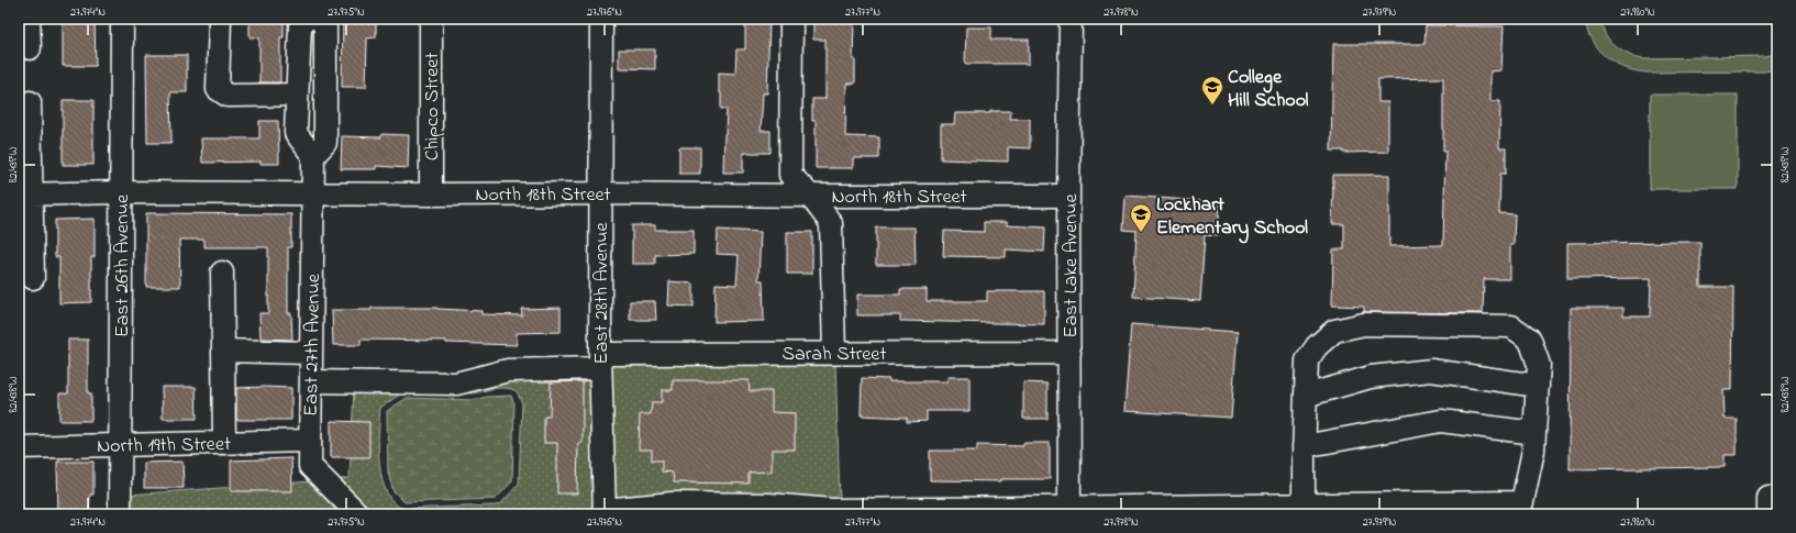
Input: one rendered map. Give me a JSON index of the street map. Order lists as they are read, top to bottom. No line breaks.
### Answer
{"streets":{"street":["Chipco Street","North 18th Street","East 26th Avenue","East Lake Avenue","East 28th Avenue","East 27th Avenue","Sarah Street","North 19th Street"]},"crossings":[["Chipco Street","North 18th Street"],["North 18th Street","East 26th Avenue"],["North 18th Street","East Lake Avenue"],["North 18th Street","East 28th Avenue"],["North 18th Street","East 27th Avenue"],["East 26th Avenue","North 19th Street"],["East Lake Avenue","Sarah Street"],["East 28th Avenue","Sarah Street"],["East 27th Avenue","Sarah Street"],["East 27th Avenue","North 19th Street"]],"places":{"school or university":["College Hill School","Lockhart Elementary School"]},"coordinates":["27.974°N","27.975°N","27.976°N","27.977°N","27.978°N","27.979°N","27.980°N","82.439°W","82.438°W"]}
